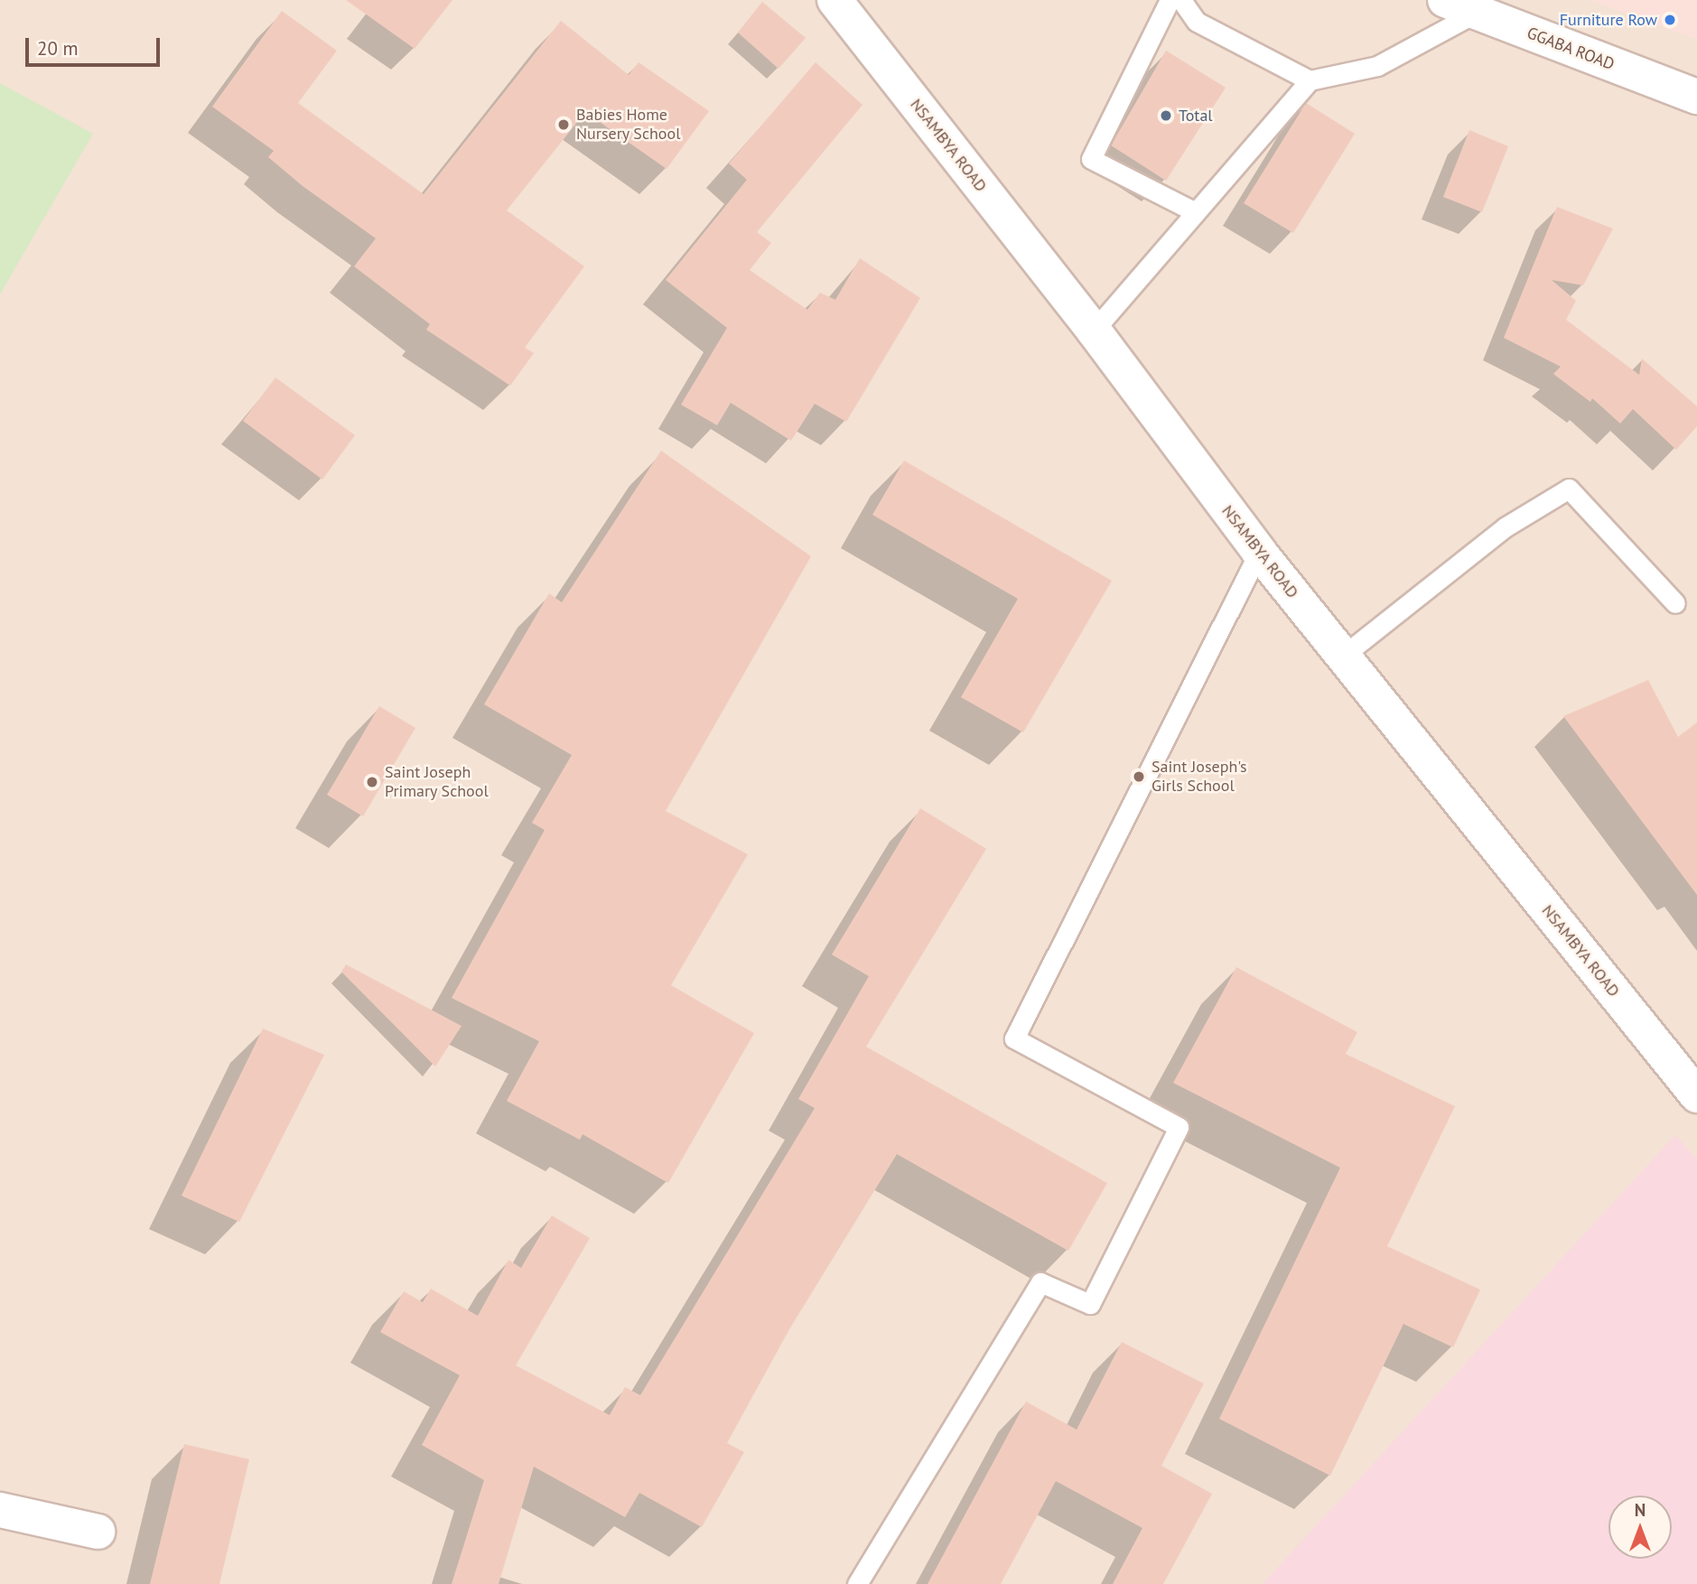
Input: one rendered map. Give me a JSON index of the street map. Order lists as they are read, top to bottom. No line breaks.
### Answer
{"streets":{"main road":["GGABA ROAD","NSAMBYA ROAD"]},"places":["Furniture Row","Total","Babies Home Nursery School","Saint Joseph's Girls School","Saint Joseph Primary School"],"scale_bar":"20 m","north":"top"}
